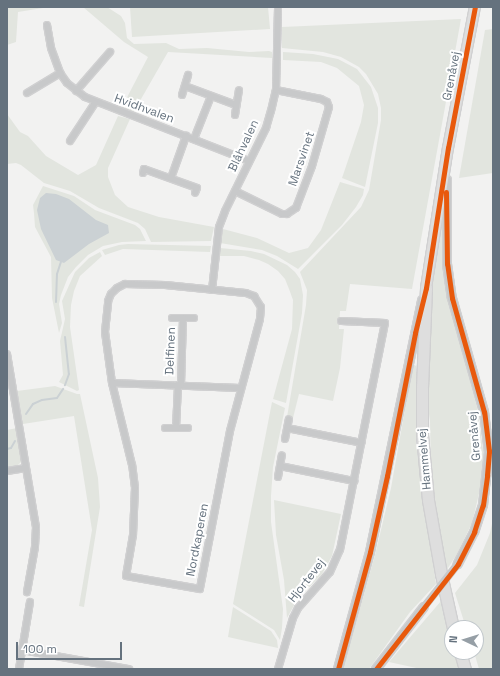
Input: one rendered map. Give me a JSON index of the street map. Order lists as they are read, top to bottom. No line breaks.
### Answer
{"streets":{"highway":["Hammelvej"],"main road":["Grenåvej"],"street":["Hvidhvalen","Blåhvalen","Marsvinet","Delfinen","Nordkaperen","Hjortevej"]},"crossings":[["Grenåvej","Hammelvej"],["Hvidhvalen","Blåhvalen"],["Blåhvalen","Marsvinet"],["Blåhvalen","Nordkaperen"],["Delfinen","Nordkaperen"]],"scale_bar":"100 m","north":"left"}
